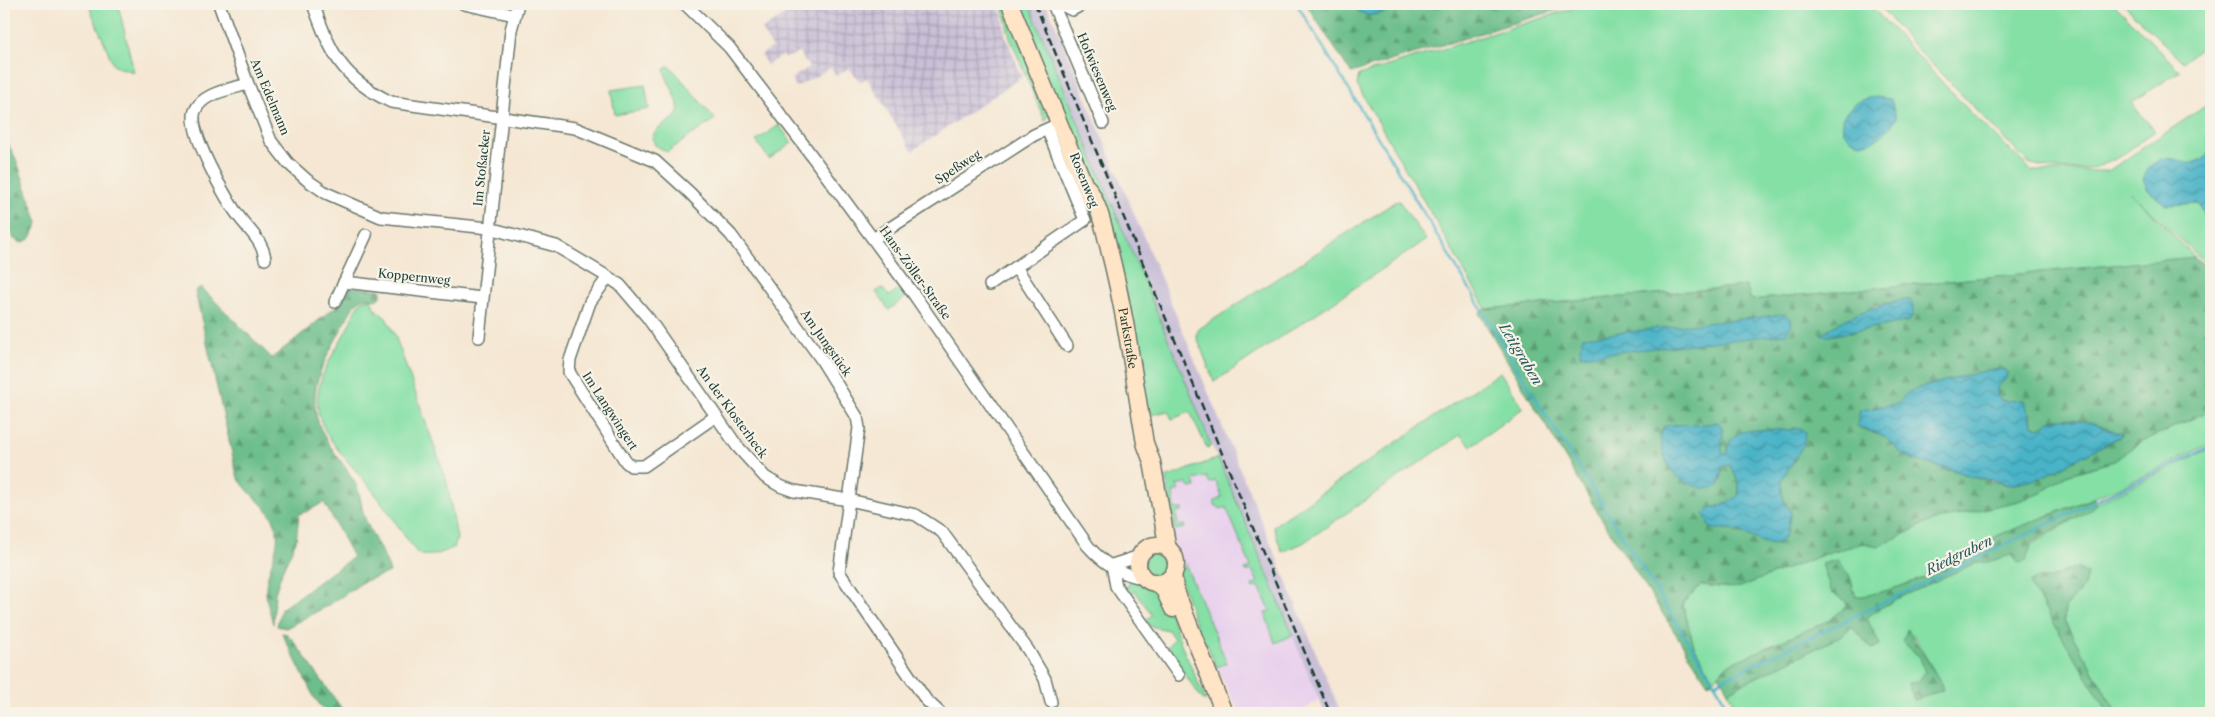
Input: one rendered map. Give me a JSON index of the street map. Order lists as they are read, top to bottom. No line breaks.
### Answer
{"streets":{"main road":["Parkstraße"],"street":["Hofwiesenweg","Am Edelmann","Speßweg","Im Stoßacker","Rosenweg","Hans-Zöller-Straße","Koppernweg","Am Jungstück","Im Langwingert","An der Klosterheck"]},"crossings":[["Am Edelmann","Im Stoßacker"],["Am Edelmann","An der Klosterheck"],["Speßweg","Rosenweg"],["Speßweg","Hans-Zöller-Straße"],["Speßweg","Parkstraße"],["Im Stoßacker","Koppernweg"],["Im Stoßacker","Am Jungstück"],["Im Stoßacker","An der Klosterheck"],["Rosenweg","Parkstraße"],["Hans-Zöller-Straße","Parkstraße"],["Am Jungstück","An der Klosterheck"],["Im Langwingert","An der Klosterheck"]],"water":["Leitgraben","Riedgraben"]}
